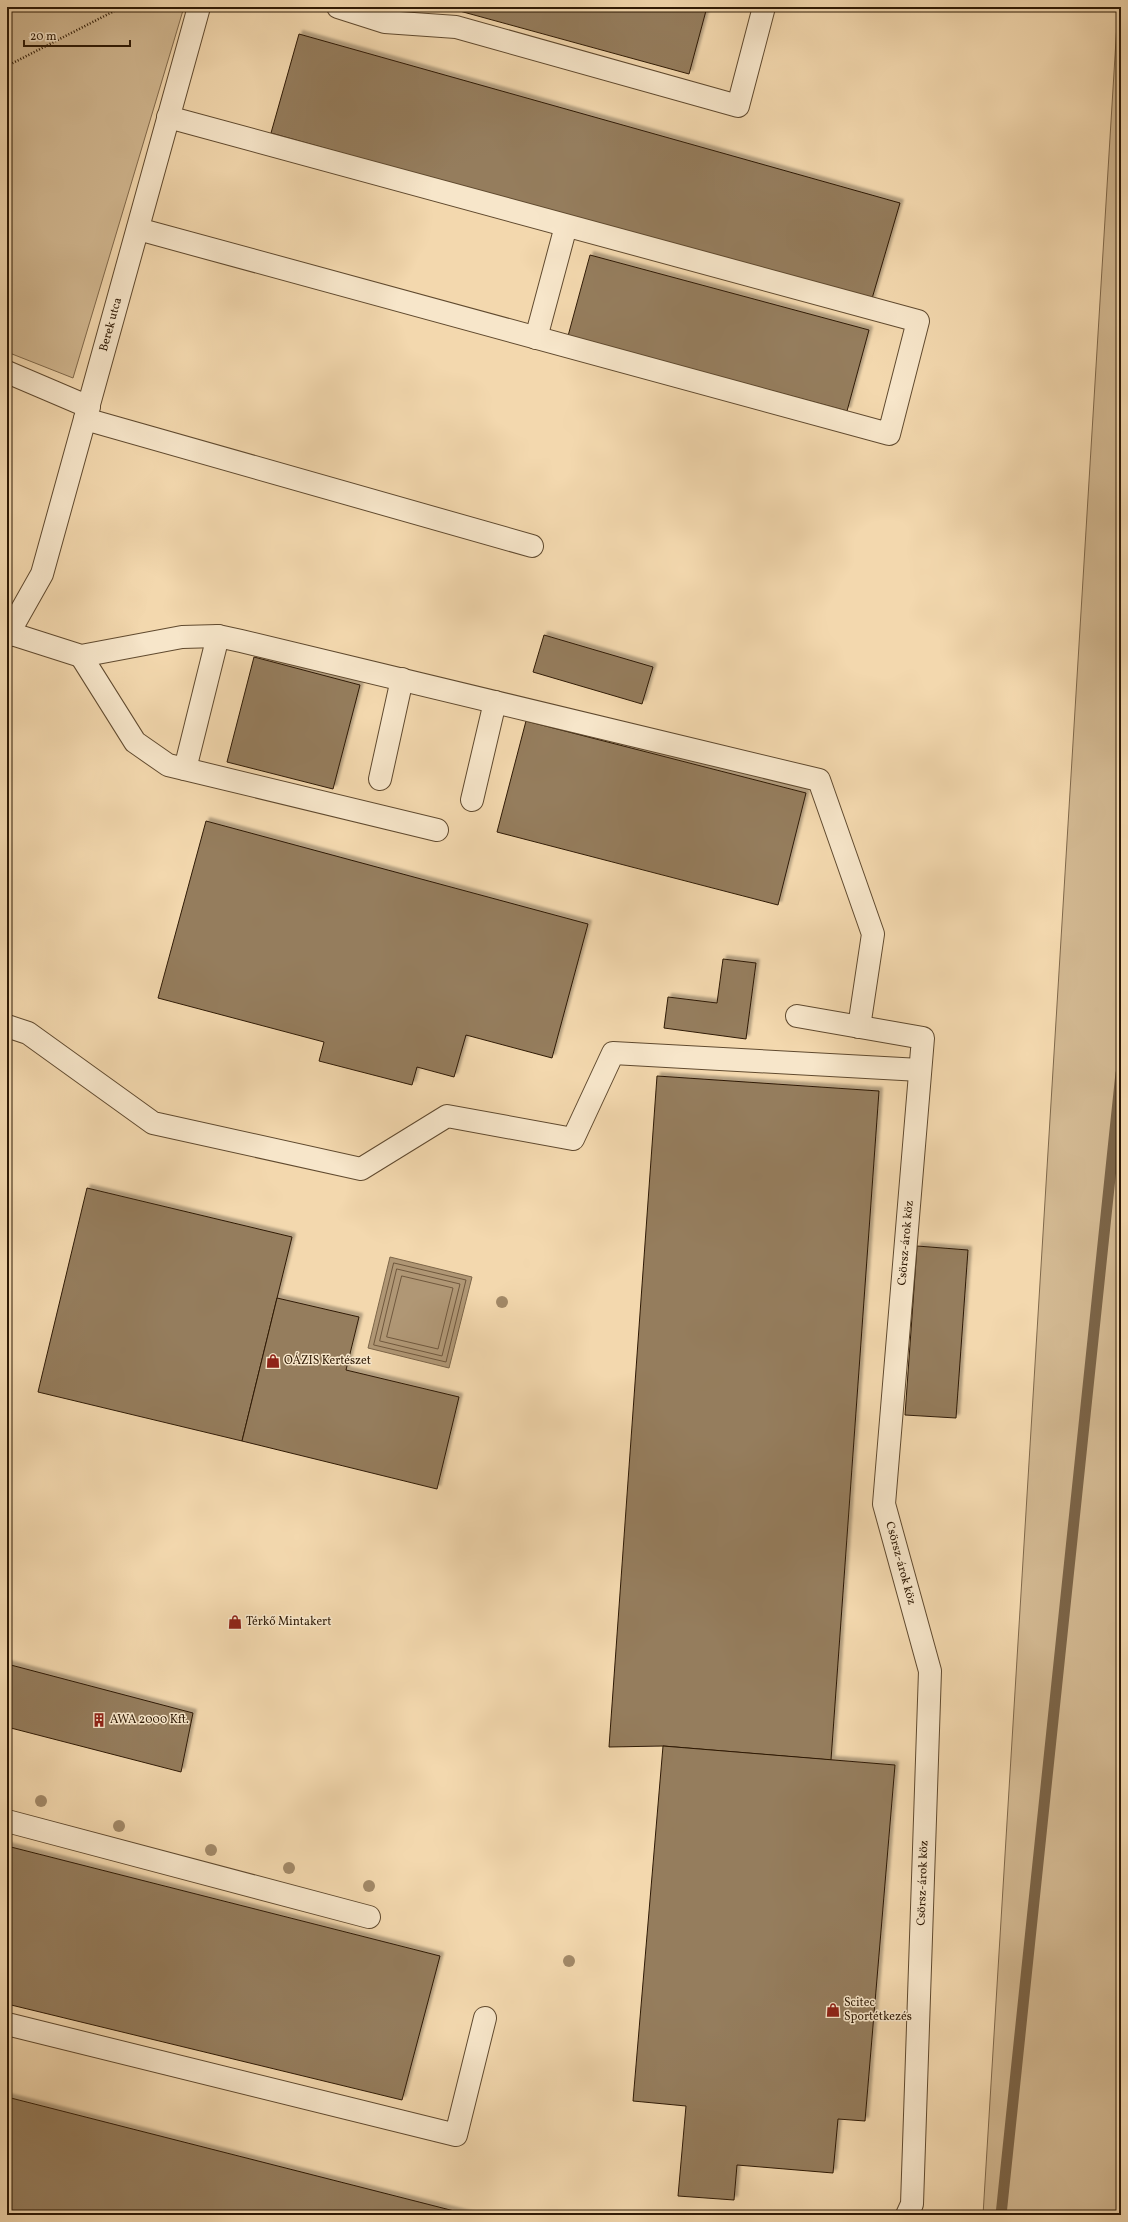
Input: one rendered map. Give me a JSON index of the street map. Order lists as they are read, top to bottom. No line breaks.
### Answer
{"streets":{"street":["Berek utca","Csörsz-árok köz"]},"places":{"shop":["OÁZIS Kertészet","Térkő Mintakert","Scitec Sportétkezés"],"building":["AWA 2000 Kft."]},"scale_bar":"20 m"}
